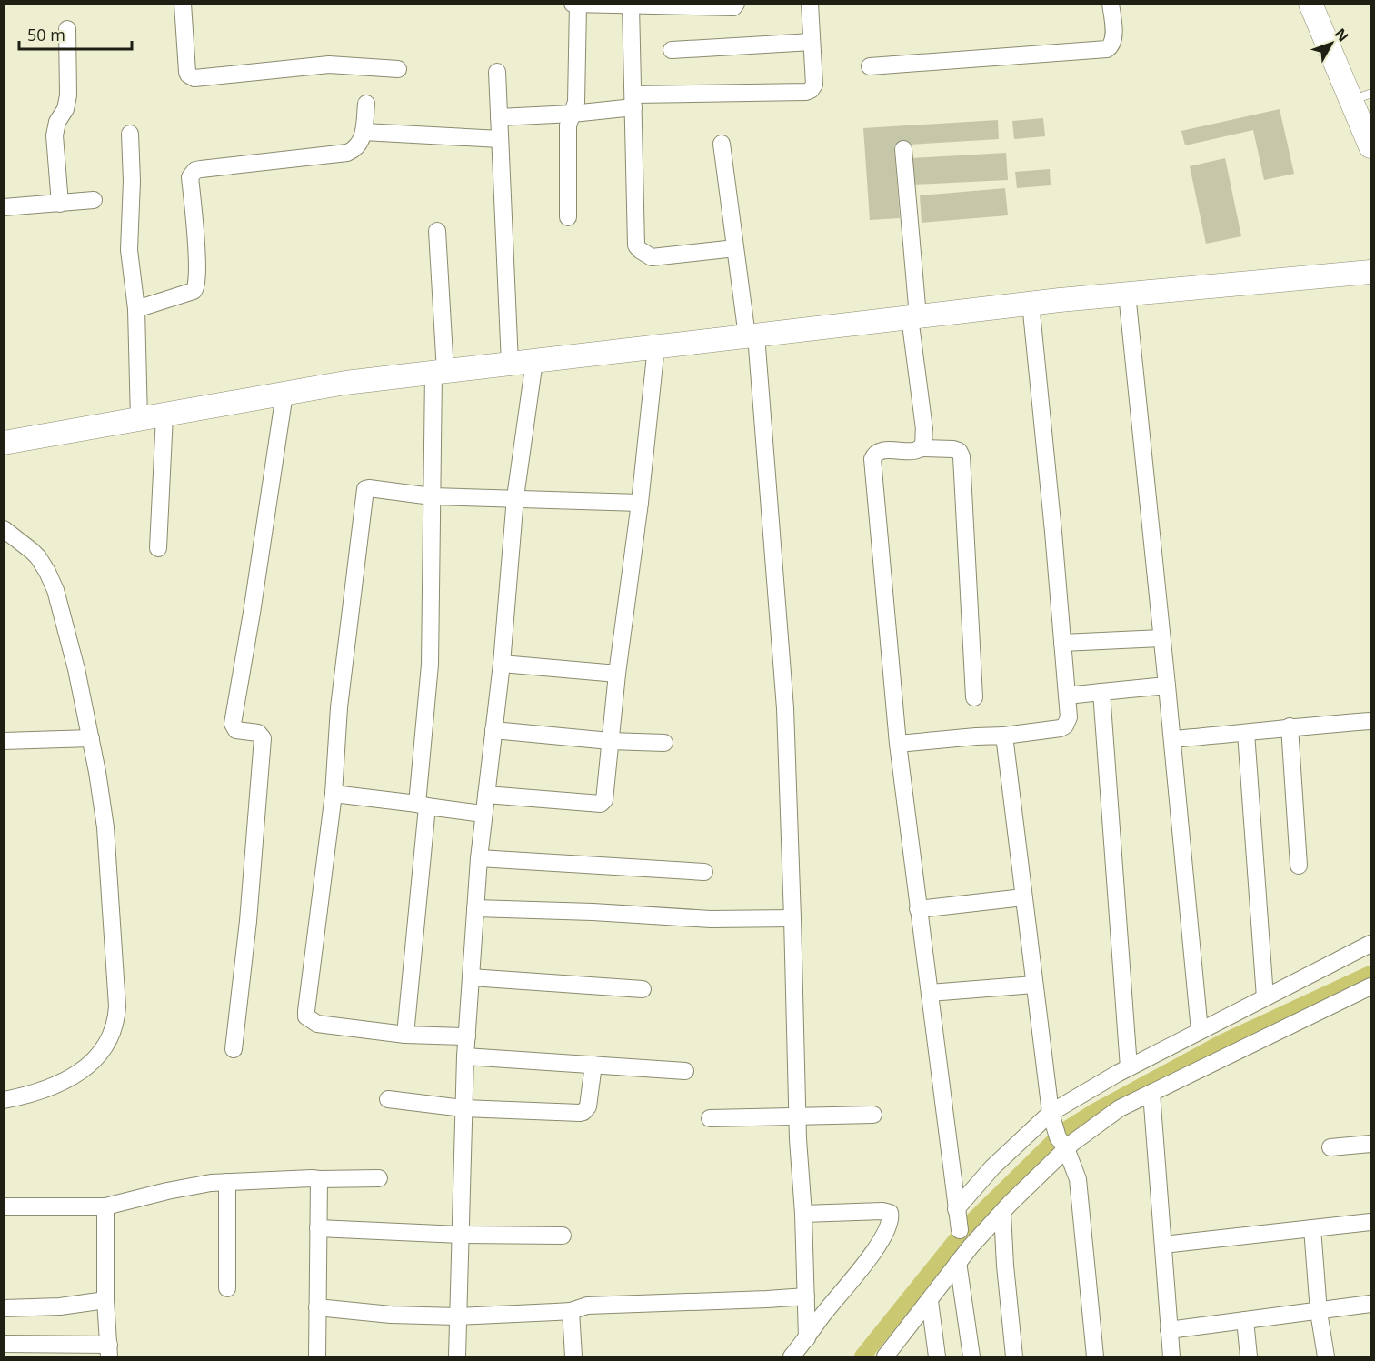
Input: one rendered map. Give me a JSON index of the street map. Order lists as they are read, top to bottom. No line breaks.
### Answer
{"scale_bar":"50 m","north":"top right"}
